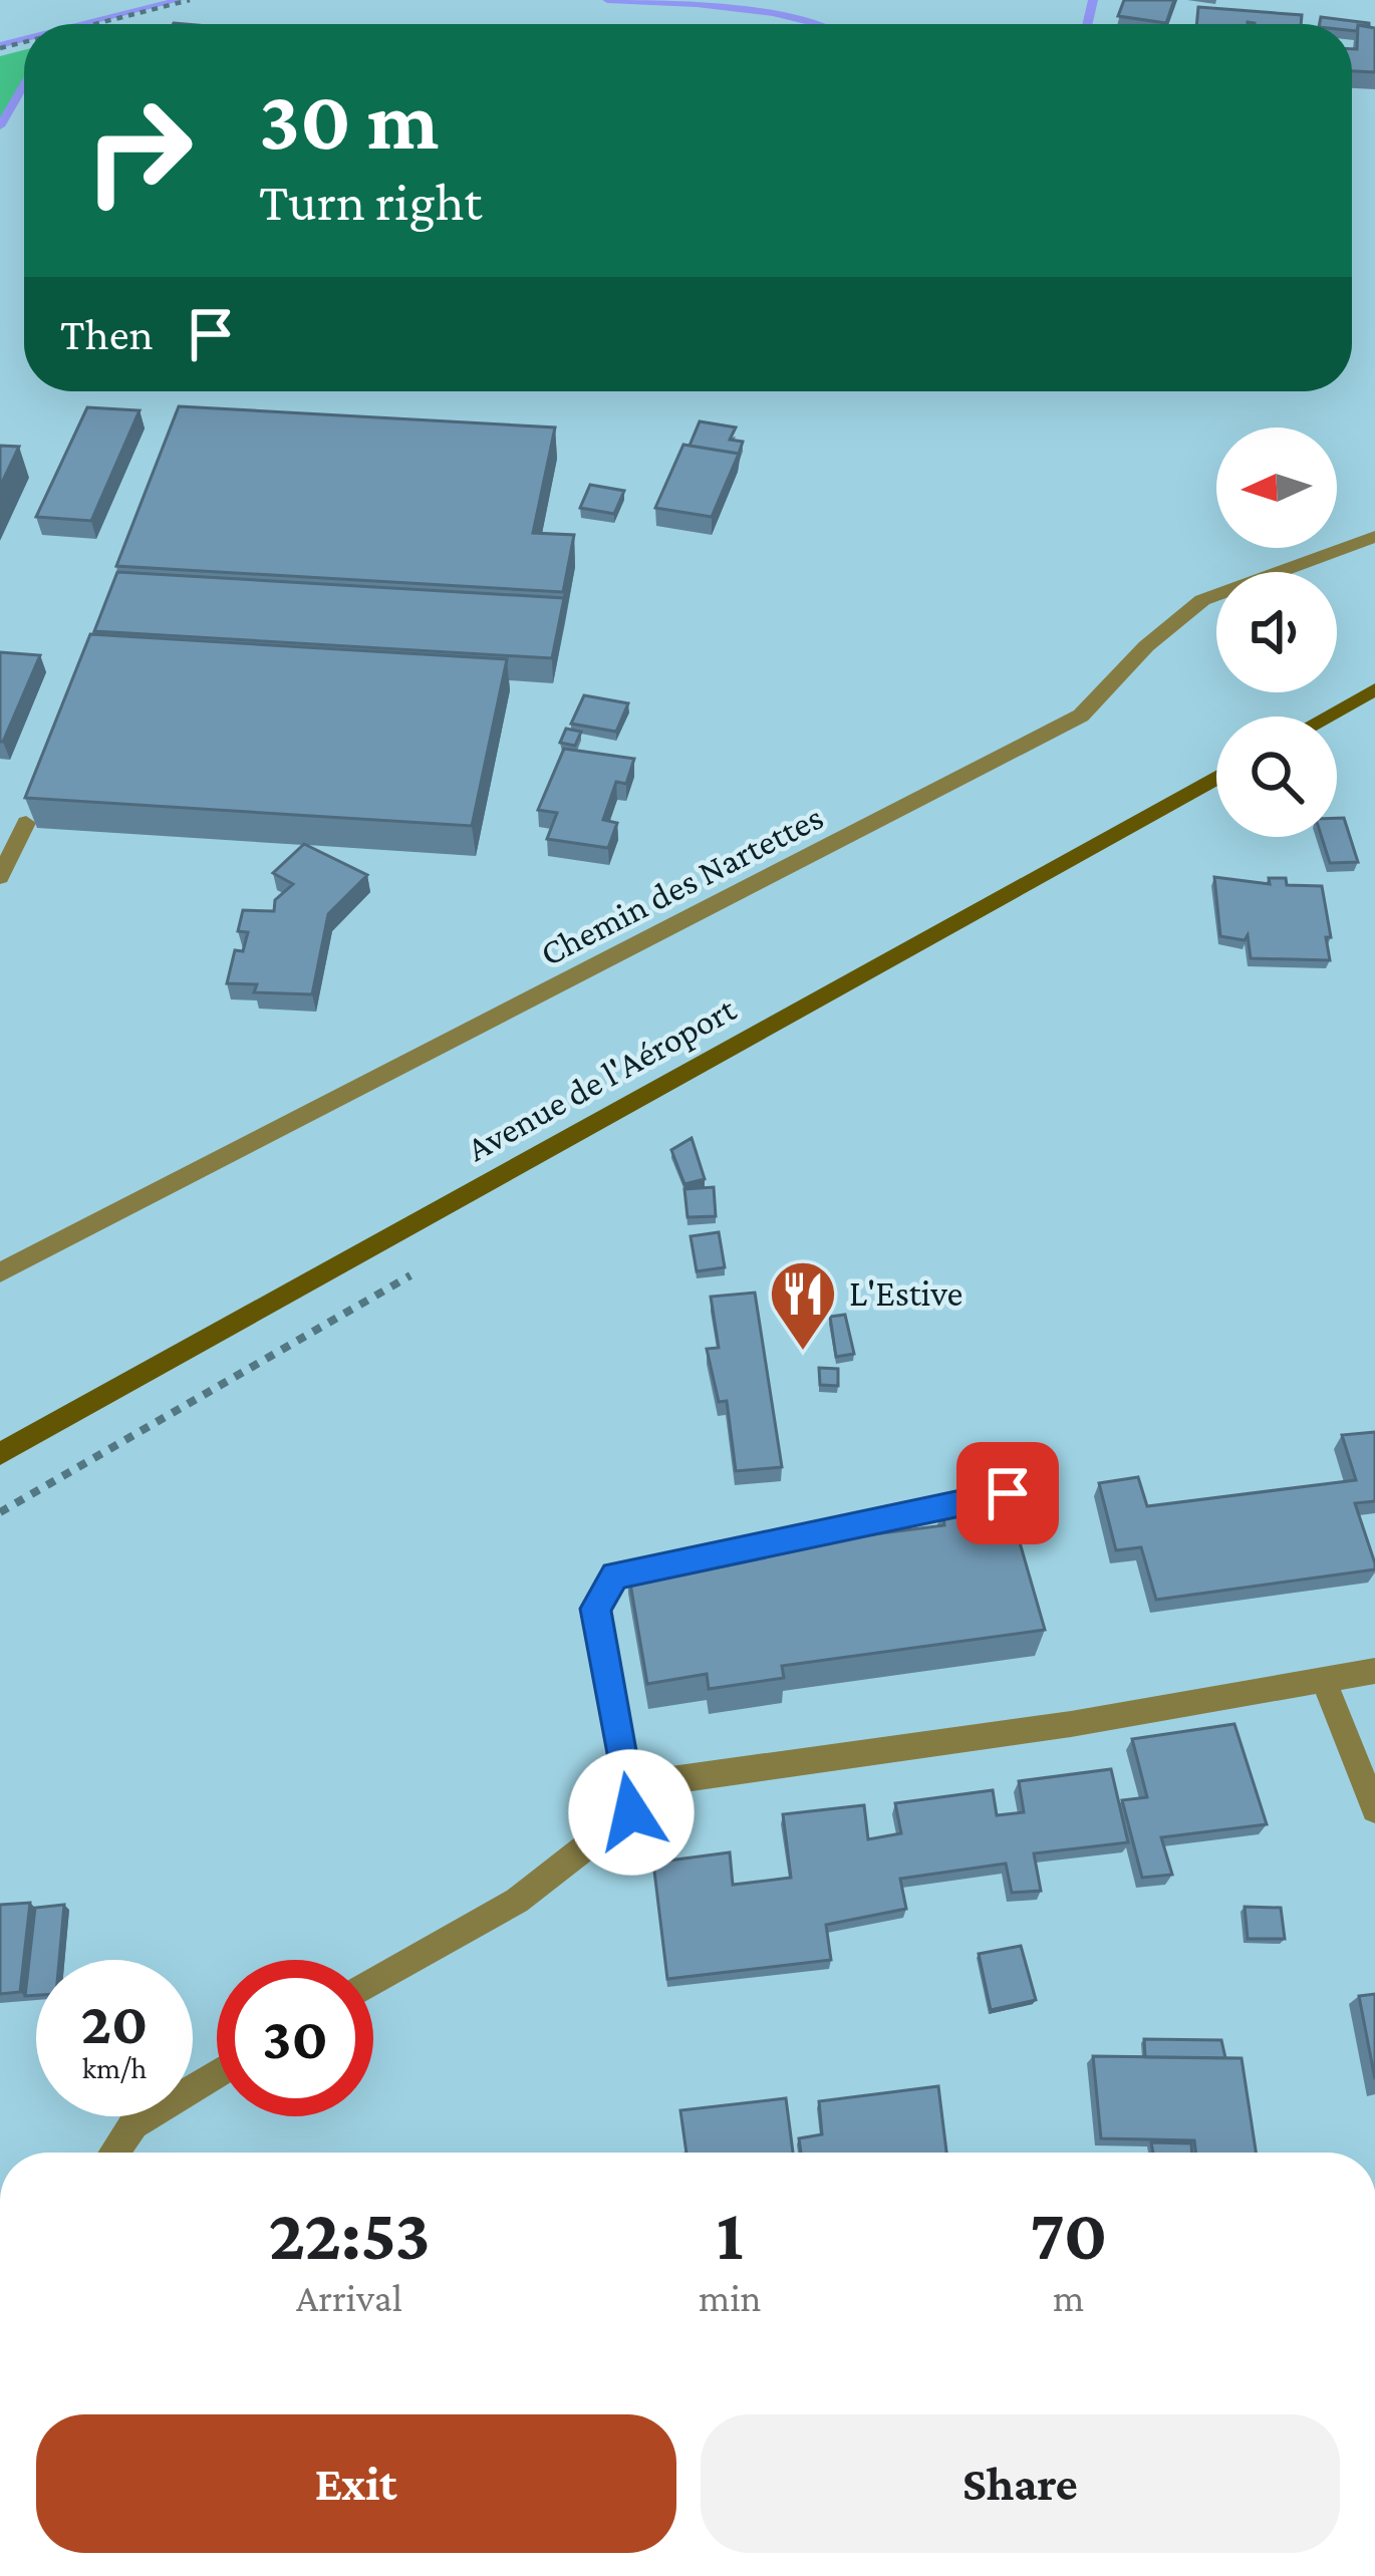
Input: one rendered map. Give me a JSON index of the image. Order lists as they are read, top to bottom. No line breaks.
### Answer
{"streets":{"main road":["Avenue de l'Aéroport"],"street":["Chemin des Nartettes"]},"places":{"restaurant":["L'Estive"]},"north":"left","page":{"turn":["30 m","Turn right"],"then":"Then","speed":"20 km/h","limit":"30","eta":["22:53","Arrival","1","min","70","m"],"buttons":["Exit","Share"]}}
